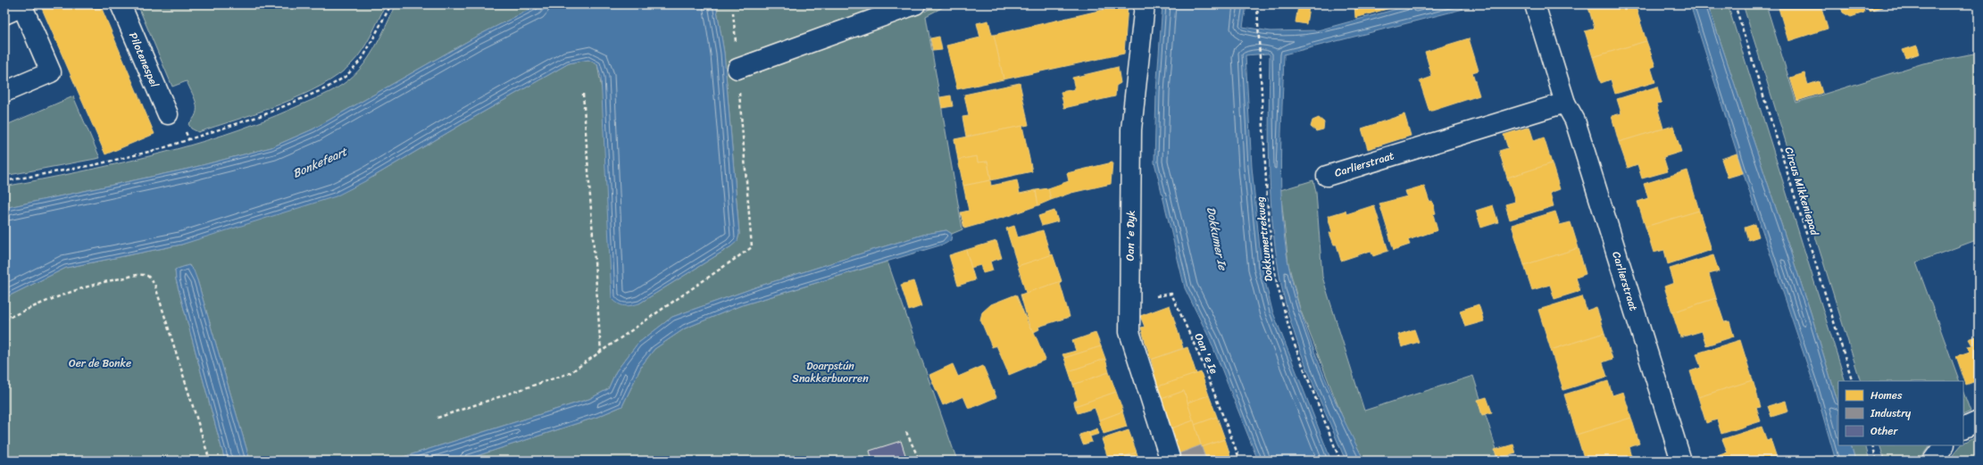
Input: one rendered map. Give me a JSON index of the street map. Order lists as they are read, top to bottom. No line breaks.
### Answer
{"streets":{"street":["Pilotenespel","Carlierstraat","Oan 'e Dyk"],"path":["Circus Mikkeniepad","Dokkumertrekweg","Oan 'e Ie"]},"crossings":[["Oan 'e Dyk","Oan 'e Ie"]],"water":["Bonkefeart","Dokkumer Ie"],"parks":["Oer de Bonke","Doarpstún Snakkerbuorren"],"legend":["Homes","Industry","Other"]}
